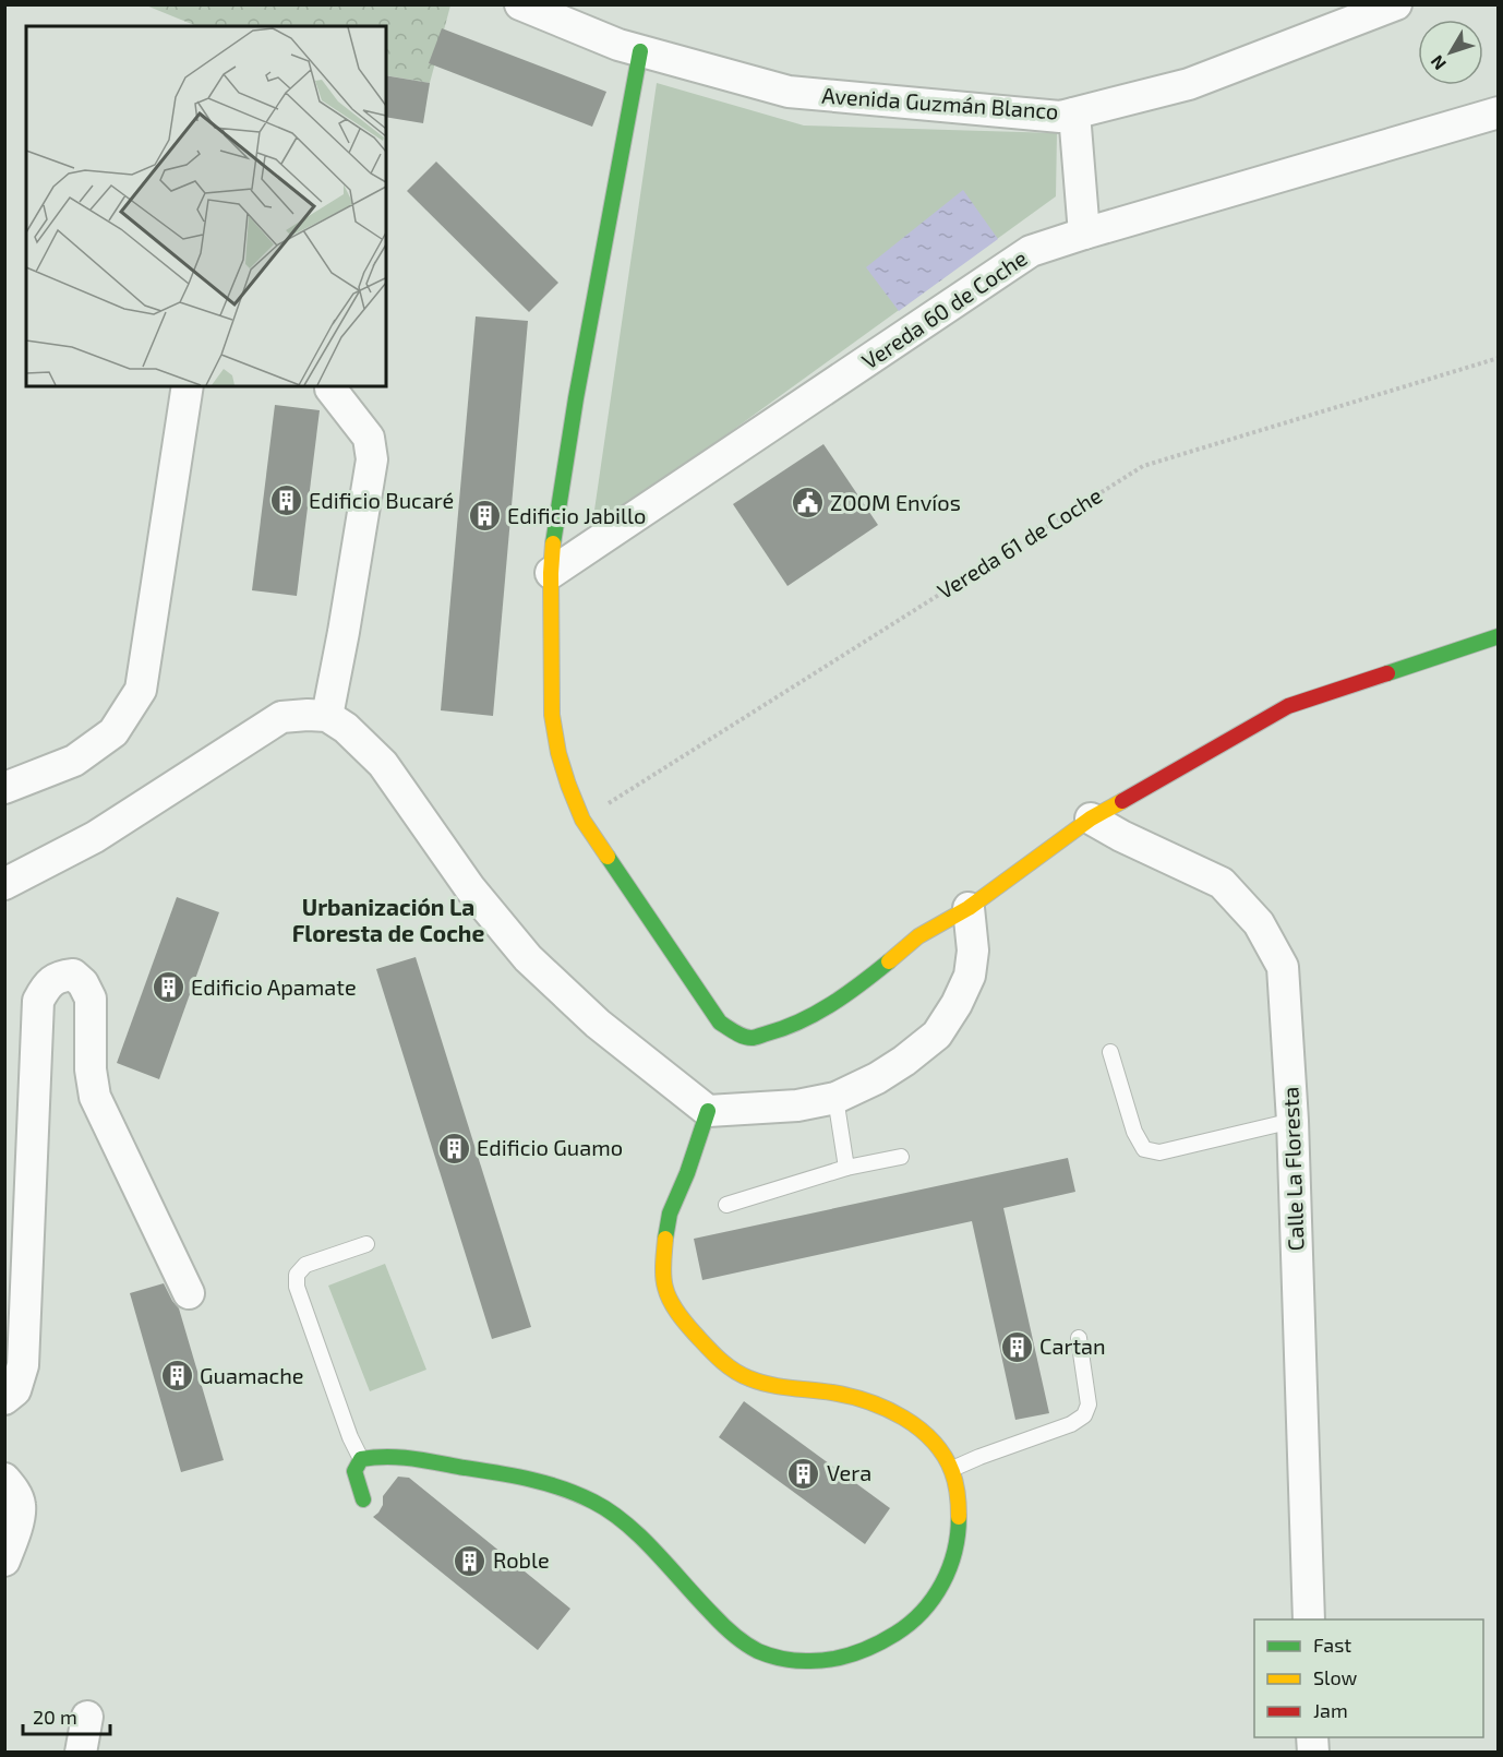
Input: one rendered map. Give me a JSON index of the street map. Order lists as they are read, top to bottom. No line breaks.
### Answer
{"streets":{"street":["Avenida Guzmán Blanco","Vereda 60 de Coche","Calle La Floresta"],"path":["Vereda 61 de Coche"]},"districts":["Urbanización La Floresta de Coche"],"places":{"building":["Edificio Bucaré","Edificio Jabillo","Edificio Apamate","Edificio Guamo","Cartan","Guamache","Vera","Roble"],"public building":["ZOOM Envíos"]},"legend":["Fast","Slow","Jam"],"scale_bar":"20 m","north":"bottom left"}
